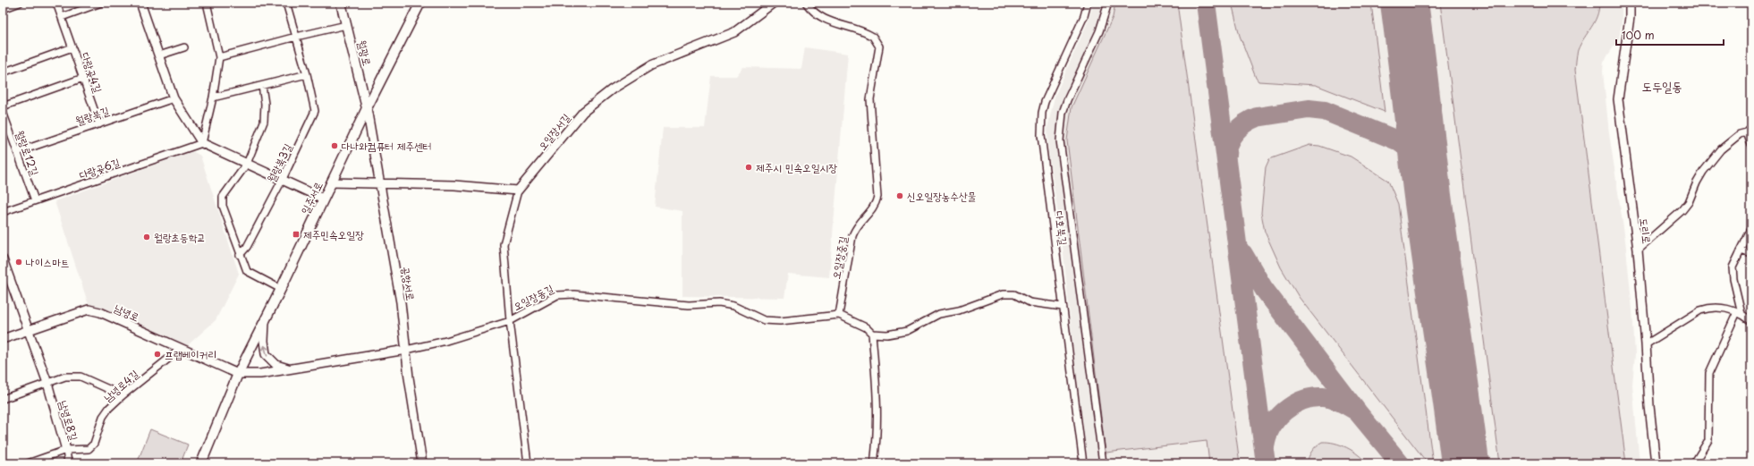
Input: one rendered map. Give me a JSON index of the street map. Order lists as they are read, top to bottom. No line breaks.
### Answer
{"streets":{"main road":["월광로","일주서로"],"street":["다랑곶4길","월랑북길","오일장서길","월랑로12길","월랑북3길","다랑곶6길","다호북길","도리로","오일장중길","공항서로","오일장동길","남녕로","남녕로4길","남녕로8길"]},"crossings":[["월광로","일주서로"],["월광로","공항서로"],["다랑곶4길","월랑북길"],["월랑북길","월랑로12길"],["월랑로12길","다랑곶6길"],["일주서로","공항서로"],["일주서로","오일장동길"],["일주서로","남녕로"],["오일장중길","오일장동길"],["공항서로","오일장동길"],["오일장동길","남녕로"],["남녕로","남녕로4길"],["남녕로","남녕로8길"],["남녕로4길","남녕로8길"]],"districts":["도두일동"],"places":{"other":["다나와컴퓨터 제주센터","제주시 민속오일시장","신오일장농수산물","월랑초등학교","나이스마트","프랩베이커리"],"transit":["제주민속오일장"]},"scale_bar":"100 m"}
